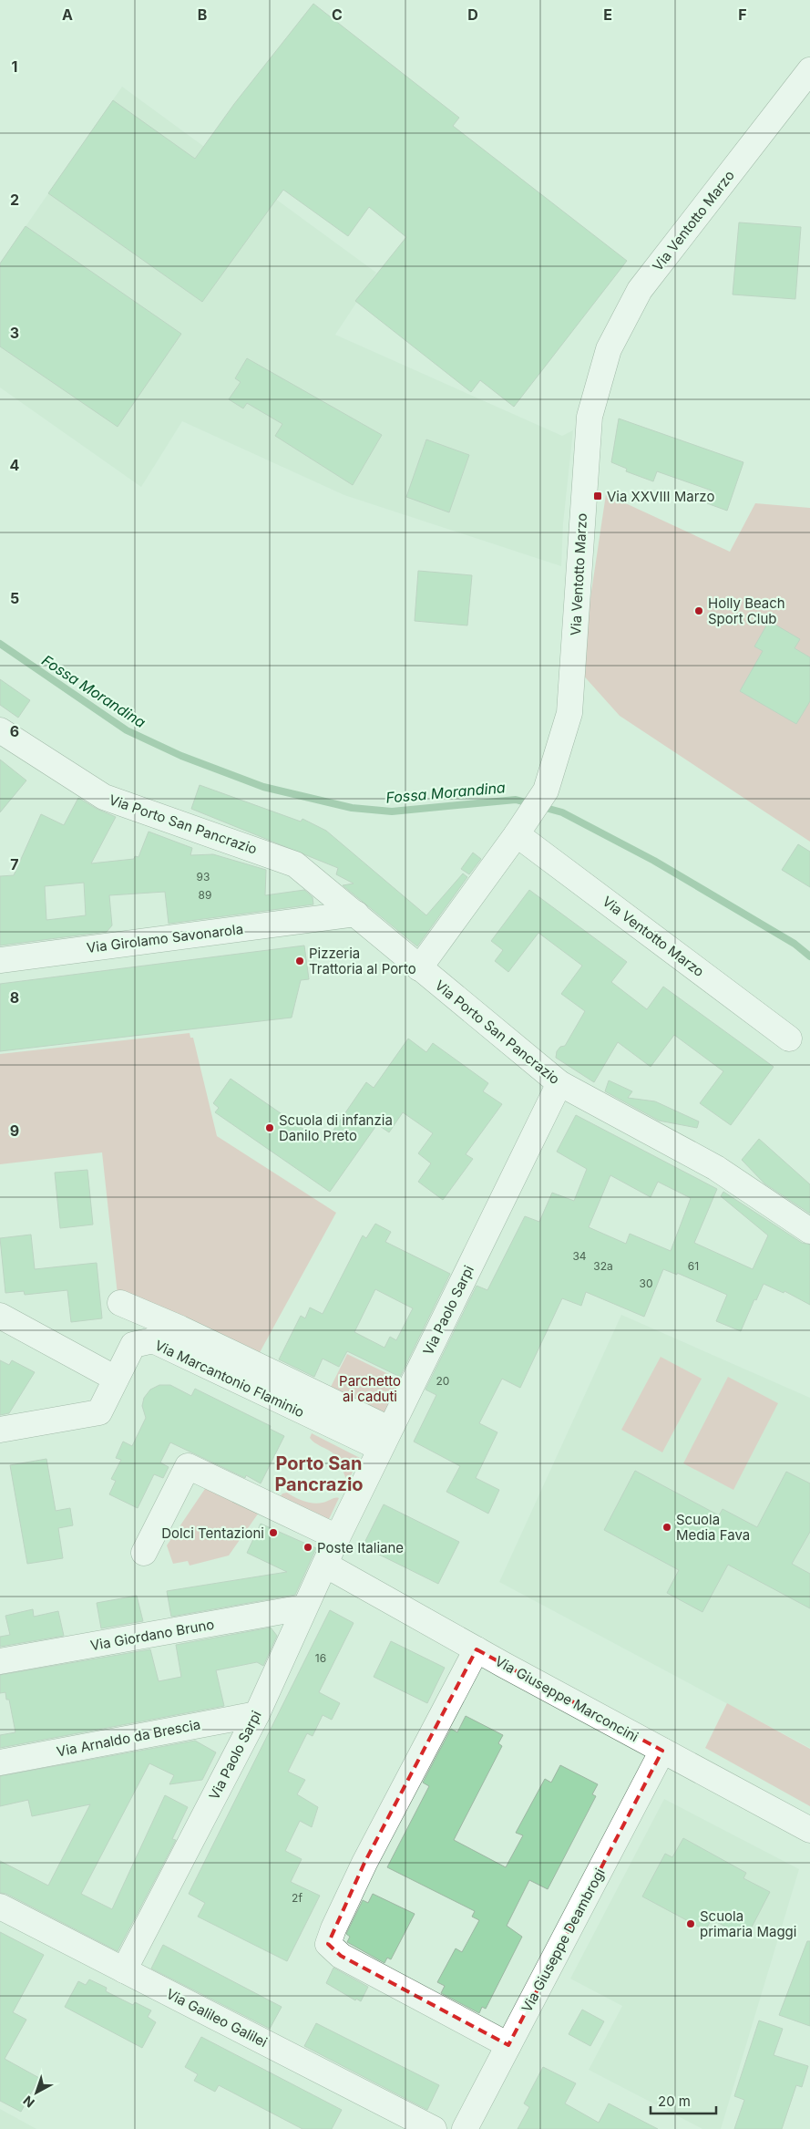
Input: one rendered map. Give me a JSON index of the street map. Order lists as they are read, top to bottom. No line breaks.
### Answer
{"streets":{"street":["Via Ventotto Marzo","Via Porto San Pancrazio","Via Girolamo Savonarola","Via Paolo Sarpi","Via Marcantonio Flaminio","Via Giordano Bruno","Via Giuseppe Marconcini","Via Arnaldo da Brescia","Via Giuseppe Deambrogi","Via Galileo Galilei"]},"crossings":[["Via Ventotto Marzo","Via Porto San Pancrazio"],["Via Porto San Pancrazio","Via Girolamo Savonarola"],["Via Porto San Pancrazio","Via Paolo Sarpi"],["Via Paolo Sarpi","Via Marcantonio Flaminio"],["Via Paolo Sarpi","Via Giordano Bruno"],["Via Paolo Sarpi","Via Giuseppe Marconcini"],["Via Paolo Sarpi","Via Arnaldo da Brescia"],["Via Paolo Sarpi","Via Galileo Galilei"],["Via Giuseppe Marconcini","Via Giuseppe Deambrogi"]],"districts":["Porto San Pancrazio"],"water":["Fossa Morandina"],"parks":["Parchetto ai caduti"],"places":{"transit":["Via XXVIII Marzo"],"other":["Holly Beach Sport Club","Pizzeria Trattoria al Porto","Scuola di infanzia Danilo Preto","Scuola Media Fava","Dolci Tentazioni","Poste Italiane","Scuola primaria Maggi"]},"house_numbers":["93","89","34","32a","61","30","20","16","2f"],"scale_bar":"20 m","north":"bottom left","grid":{"columns":["A","B","C","D","E","F"],"rows":["1","2","3","4","5","6","7","8","9"]}}
